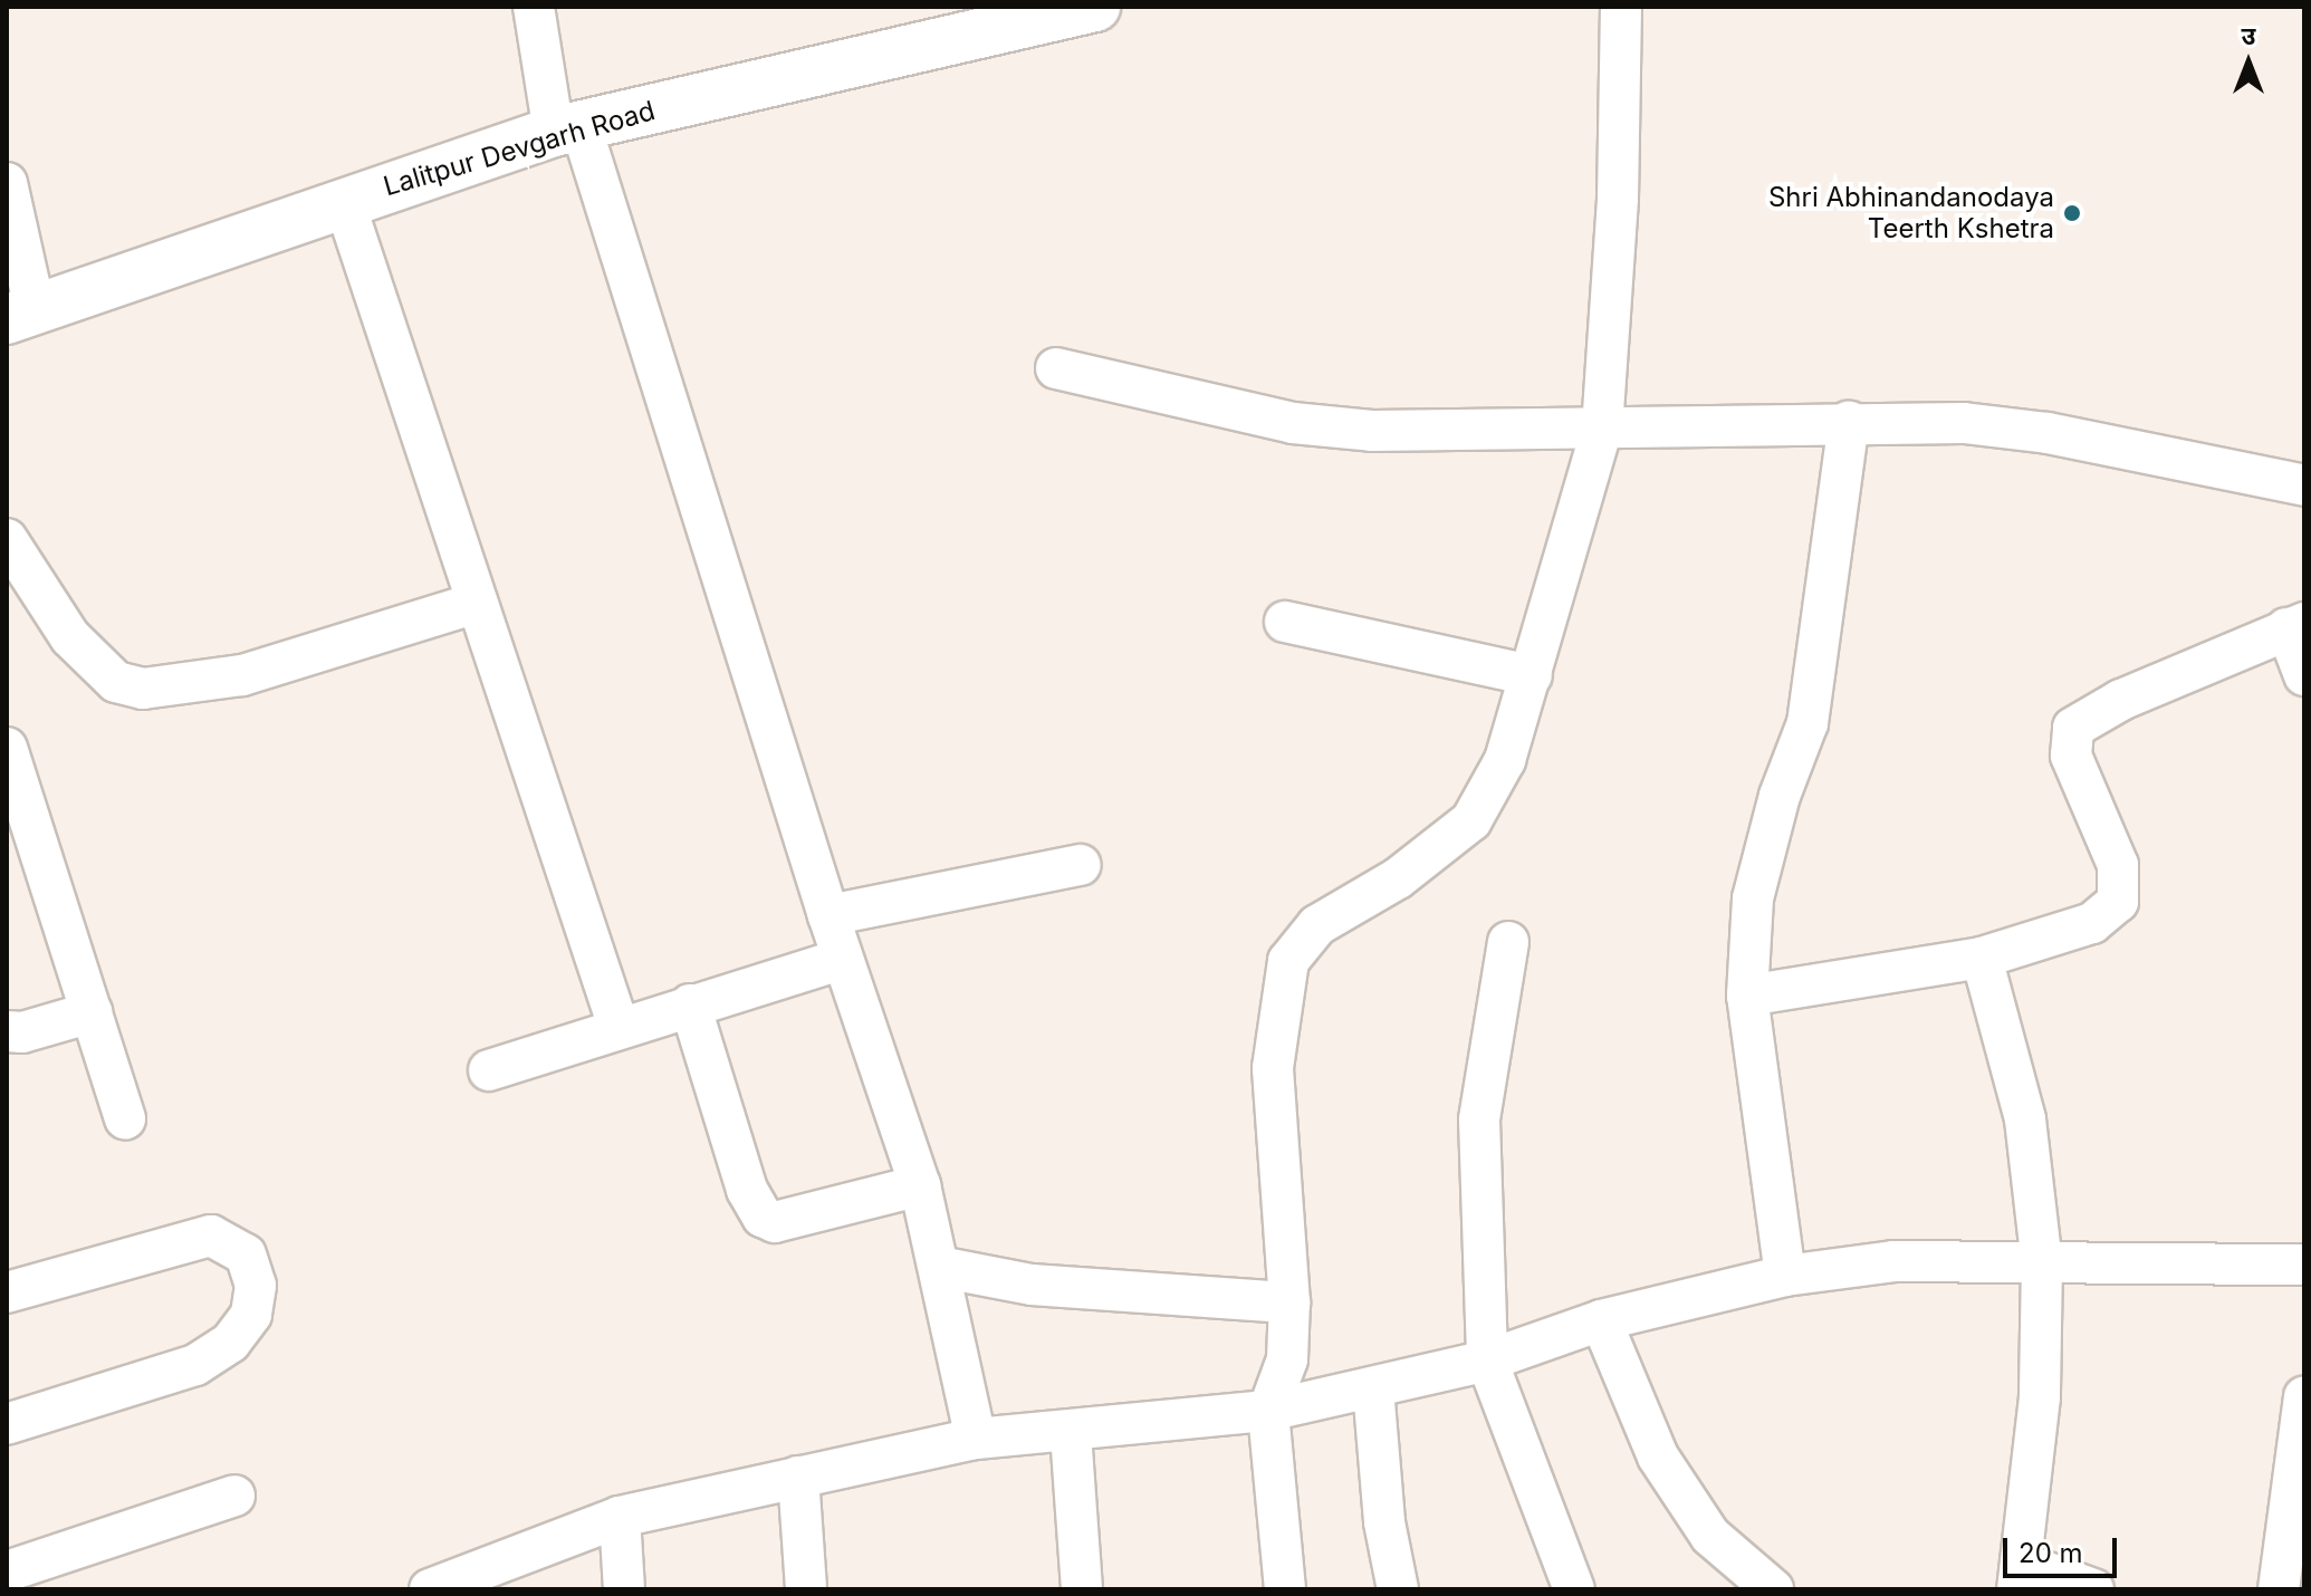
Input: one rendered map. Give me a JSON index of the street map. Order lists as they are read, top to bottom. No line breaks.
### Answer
{"streets":{"main road":["Lalitpur Devgarh Road"]},"places":["Shri Abhinandanodaya Teerth Kshetra"],"scale_bar":"20 m","north":"top"}
